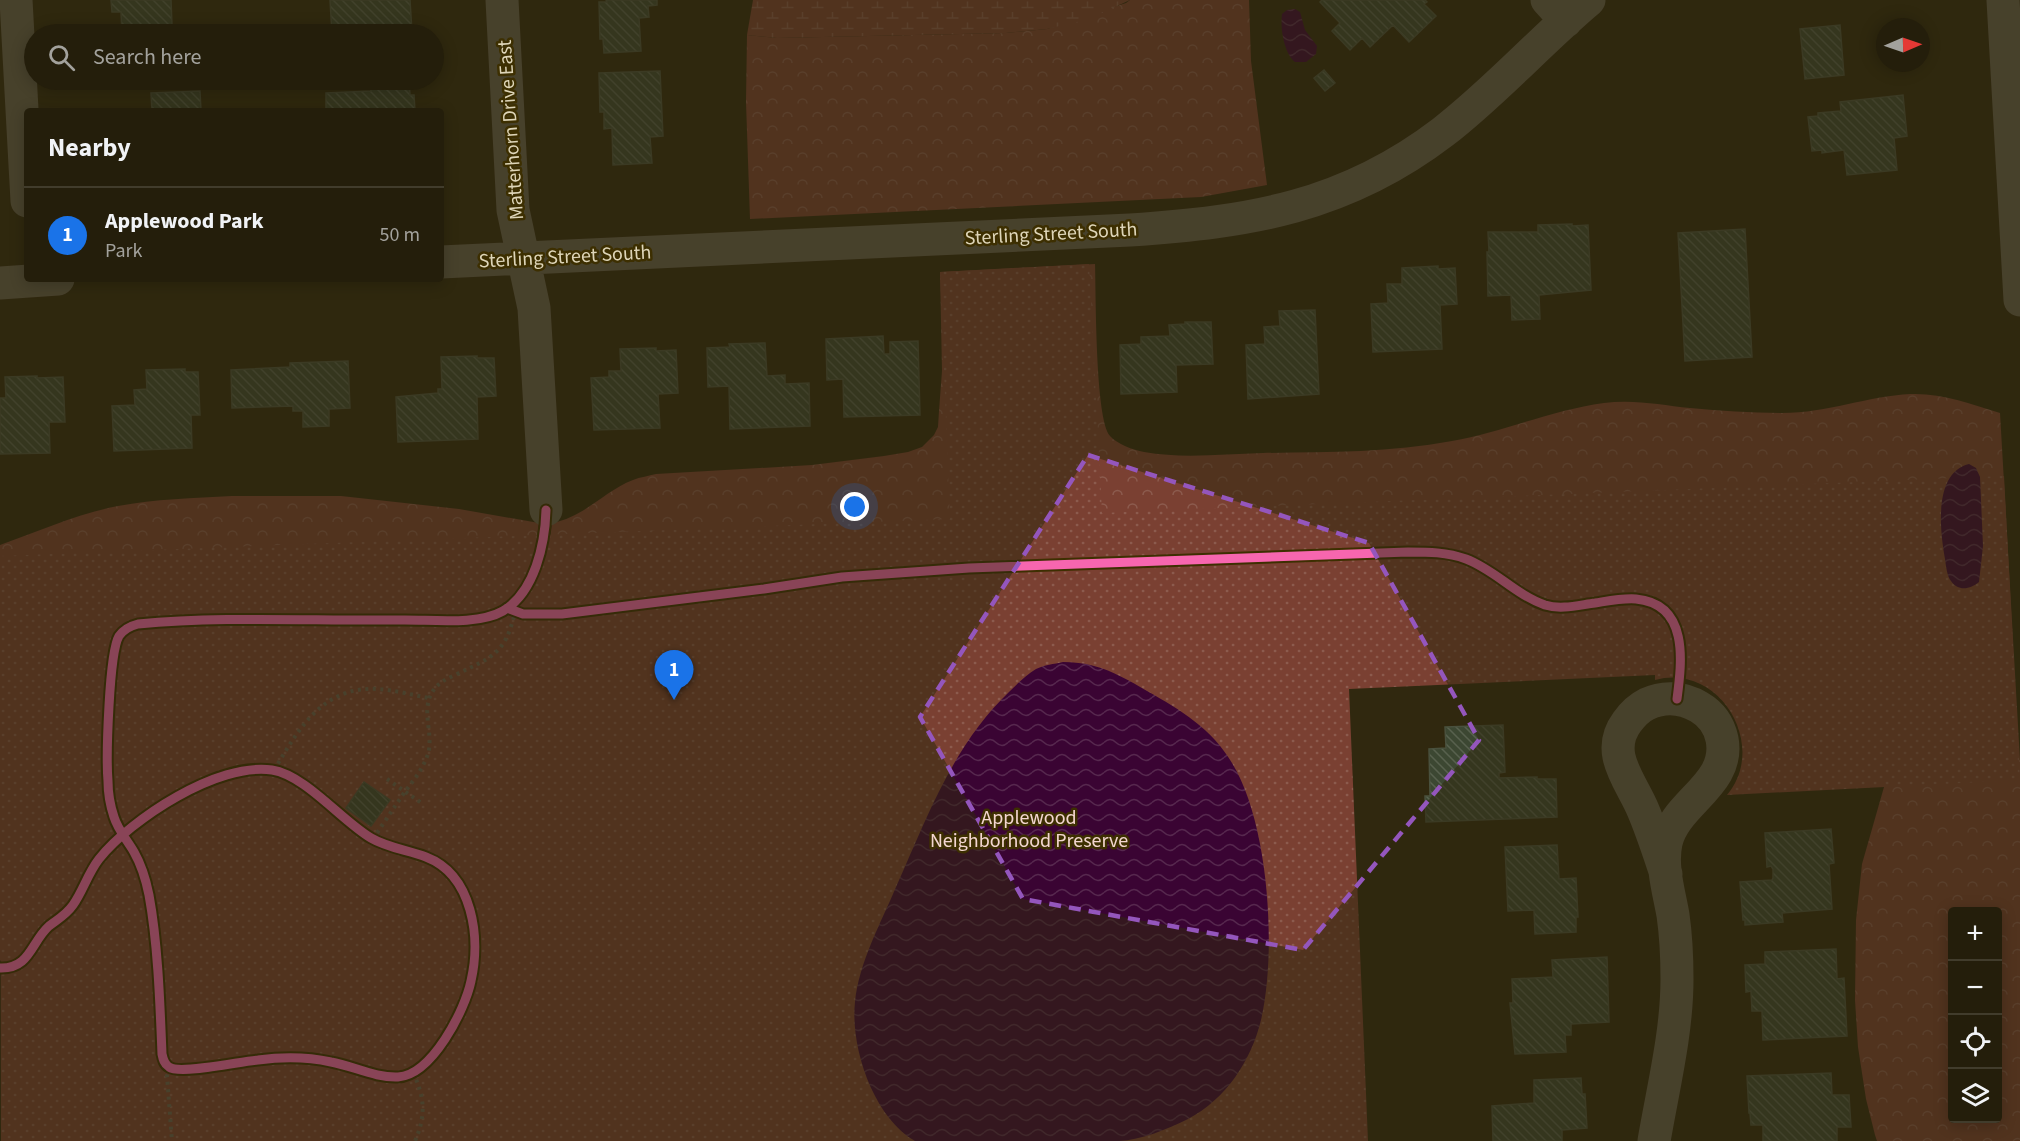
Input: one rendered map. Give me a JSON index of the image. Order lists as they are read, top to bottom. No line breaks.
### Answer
{"streets":{"street":["Matterhorn Drive East","Sterling Street South"]},"crossings":[["Matterhorn Drive East","Sterling Street South"]],"parks":["Applewood Neighborhood Preserve"],"north":"right","page":{"search":"Search here","heading":"Nearby","list":[{"mark":"1","name":"Applewood Park","note":"Park","value":"50 m"}],"pins":"1","map_buttons":["+","−"]}}
